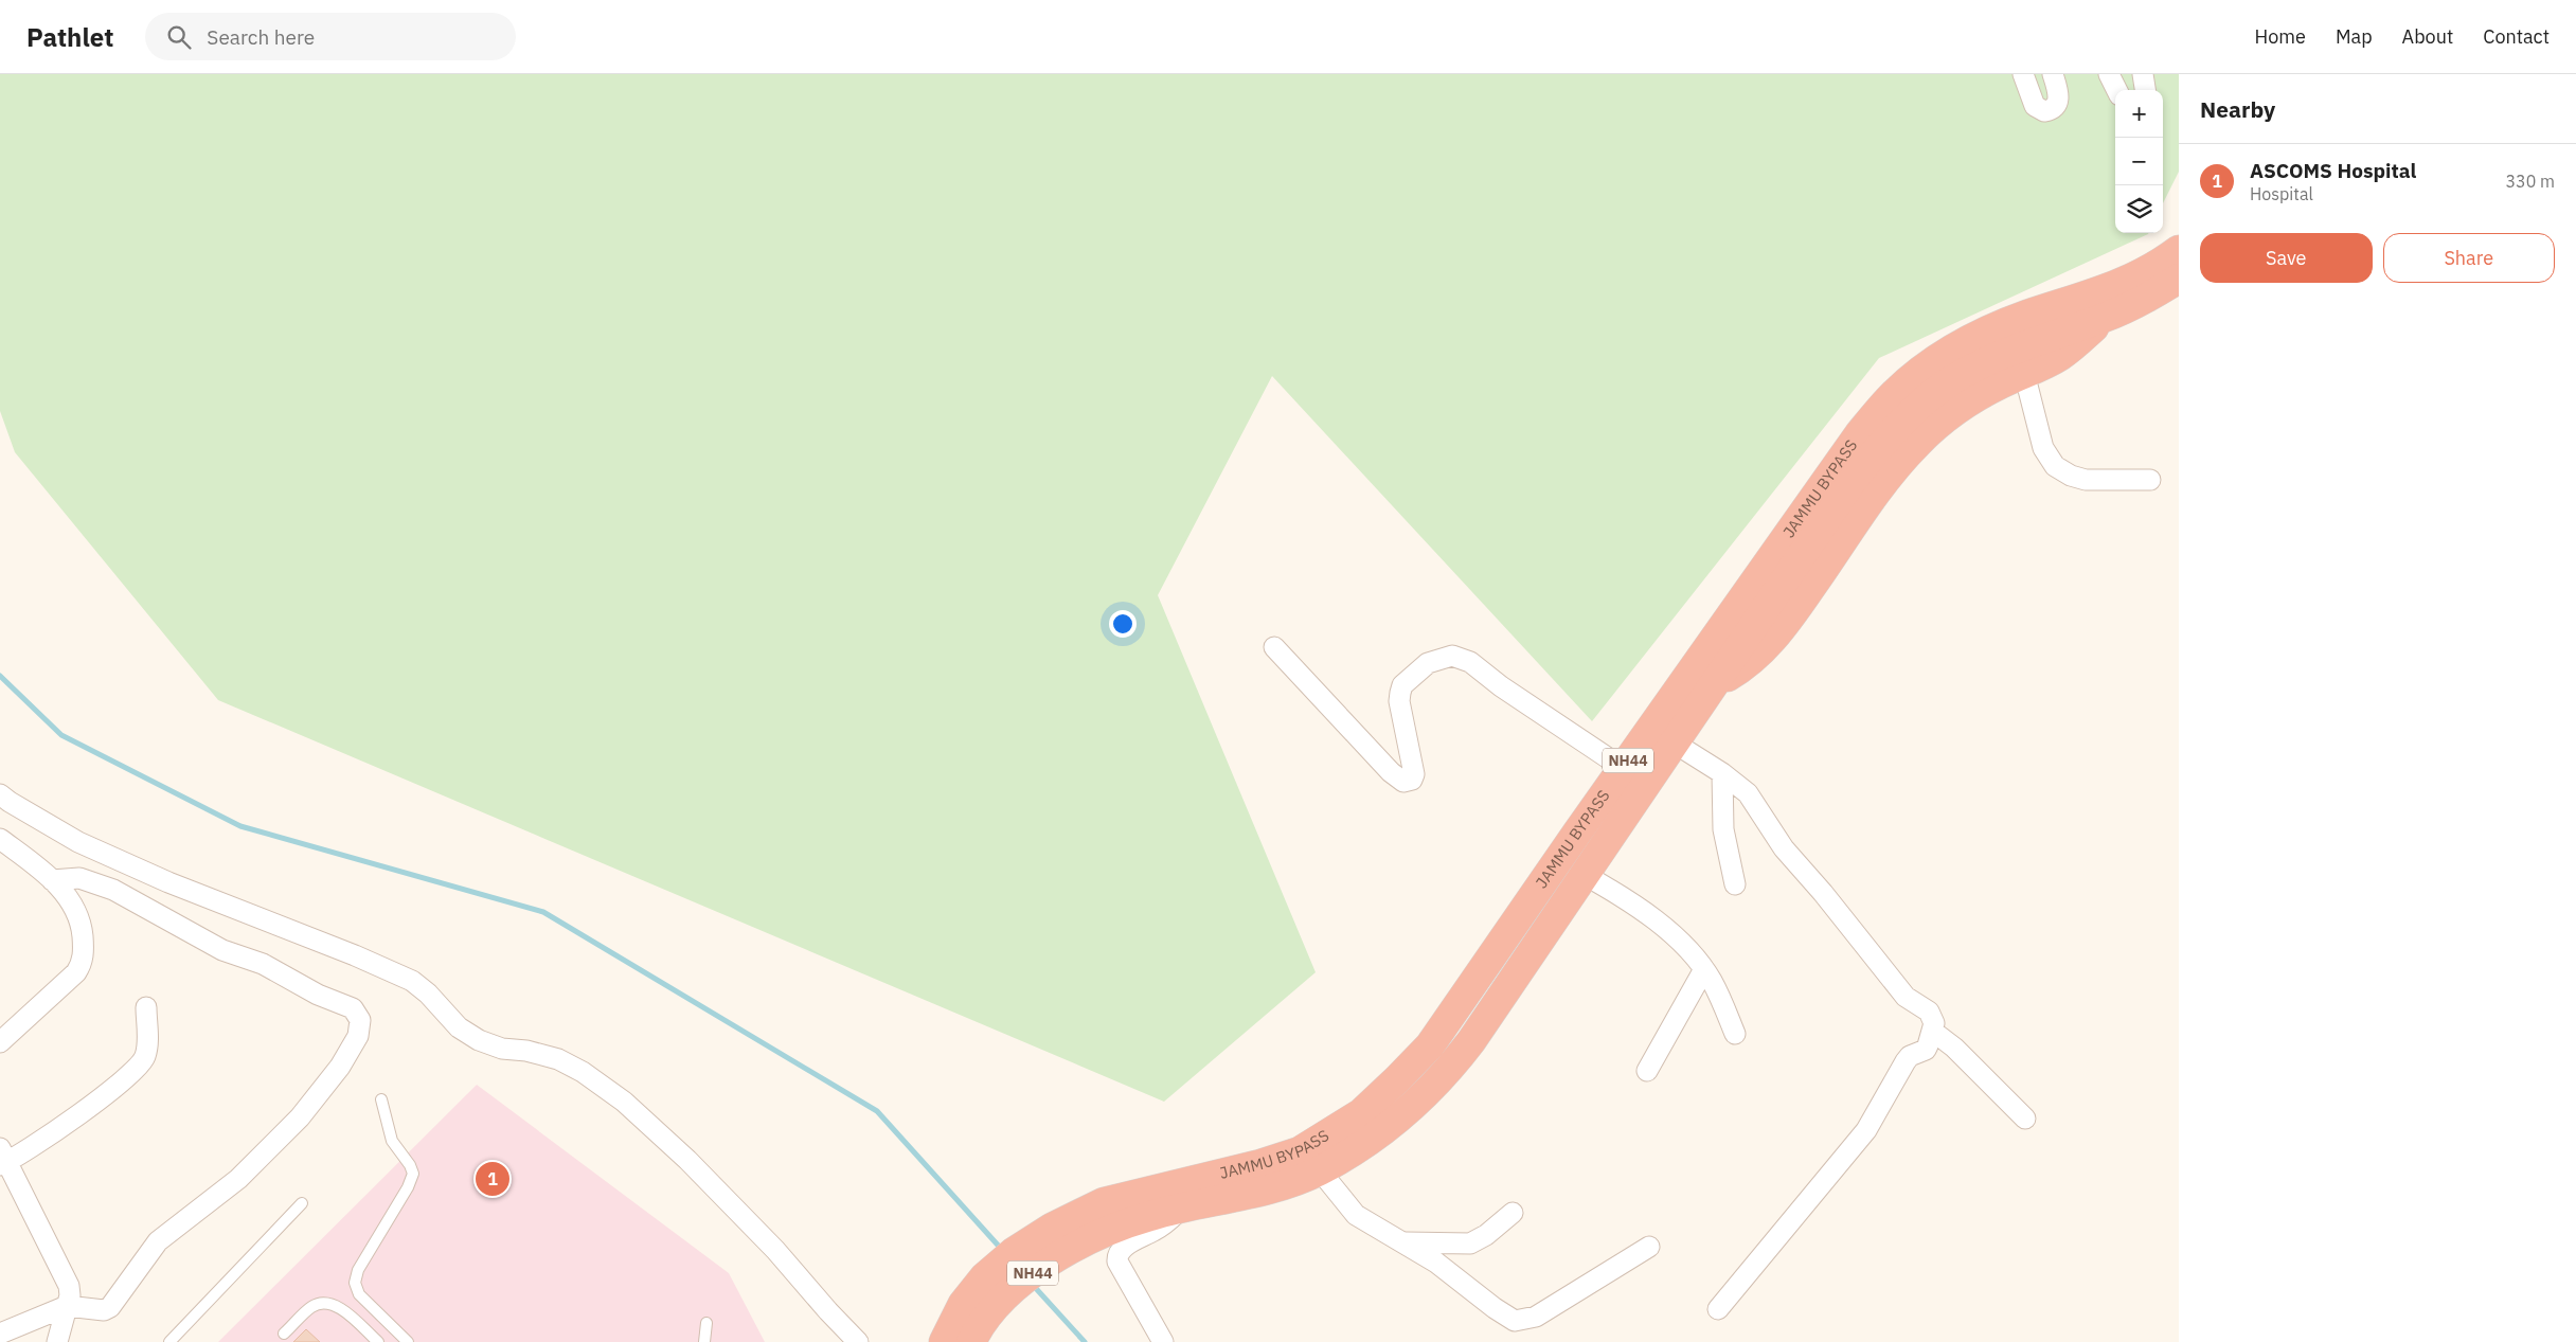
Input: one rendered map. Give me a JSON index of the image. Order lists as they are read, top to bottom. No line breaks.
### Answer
{"streets":{"highway":["JAMMU BYPASS","NH44"]},"page":{"header":"Pathlet","search":"Search here","nav":["Home","Map","About","Contact"],"heading":"Nearby","map_buttons":["+","−"],"list":[{"mark":"1","name":"ASCOMS Hospital","note":"Hospital","value":"330 m"}],"buttons":["Save","Share"],"pins":"1"}}
